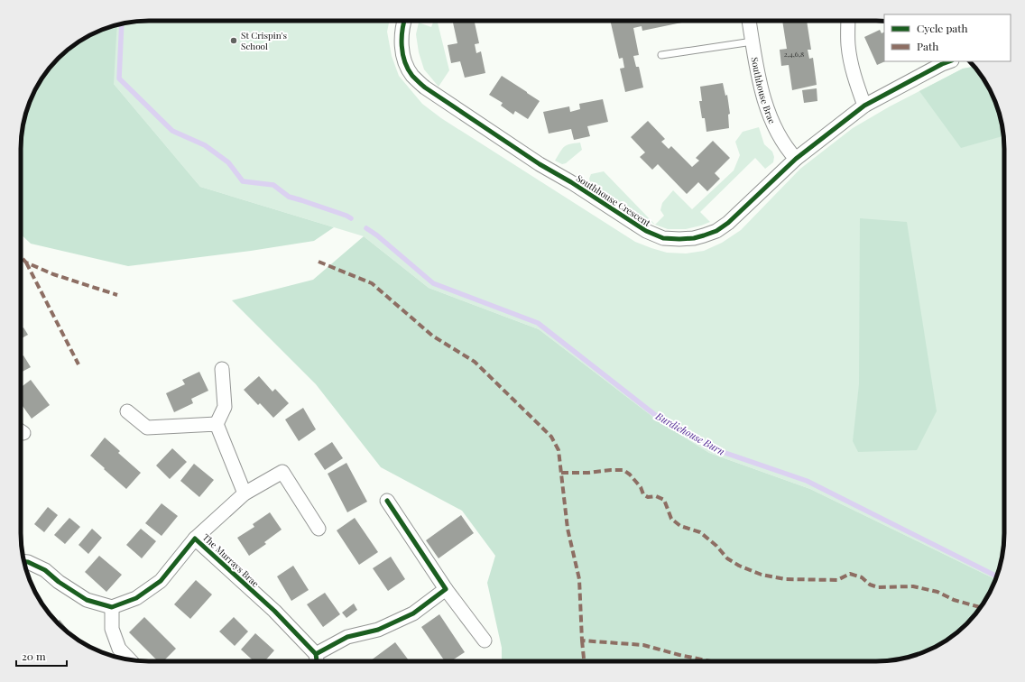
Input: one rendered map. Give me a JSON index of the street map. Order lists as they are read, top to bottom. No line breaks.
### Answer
{"streets":{"street":["Southhouse Brae","Southhouse Crescent","The Murrays Brae"]},"crossings":[["Southhouse Brae","Southhouse Crescent"]],"water":["Burdiehouse Burn"],"places":["St Crispin's School"],"house_numbers":["2,4,6,8"],"legend":["Cycle path","Path"],"scale_bar":"20 m"}
